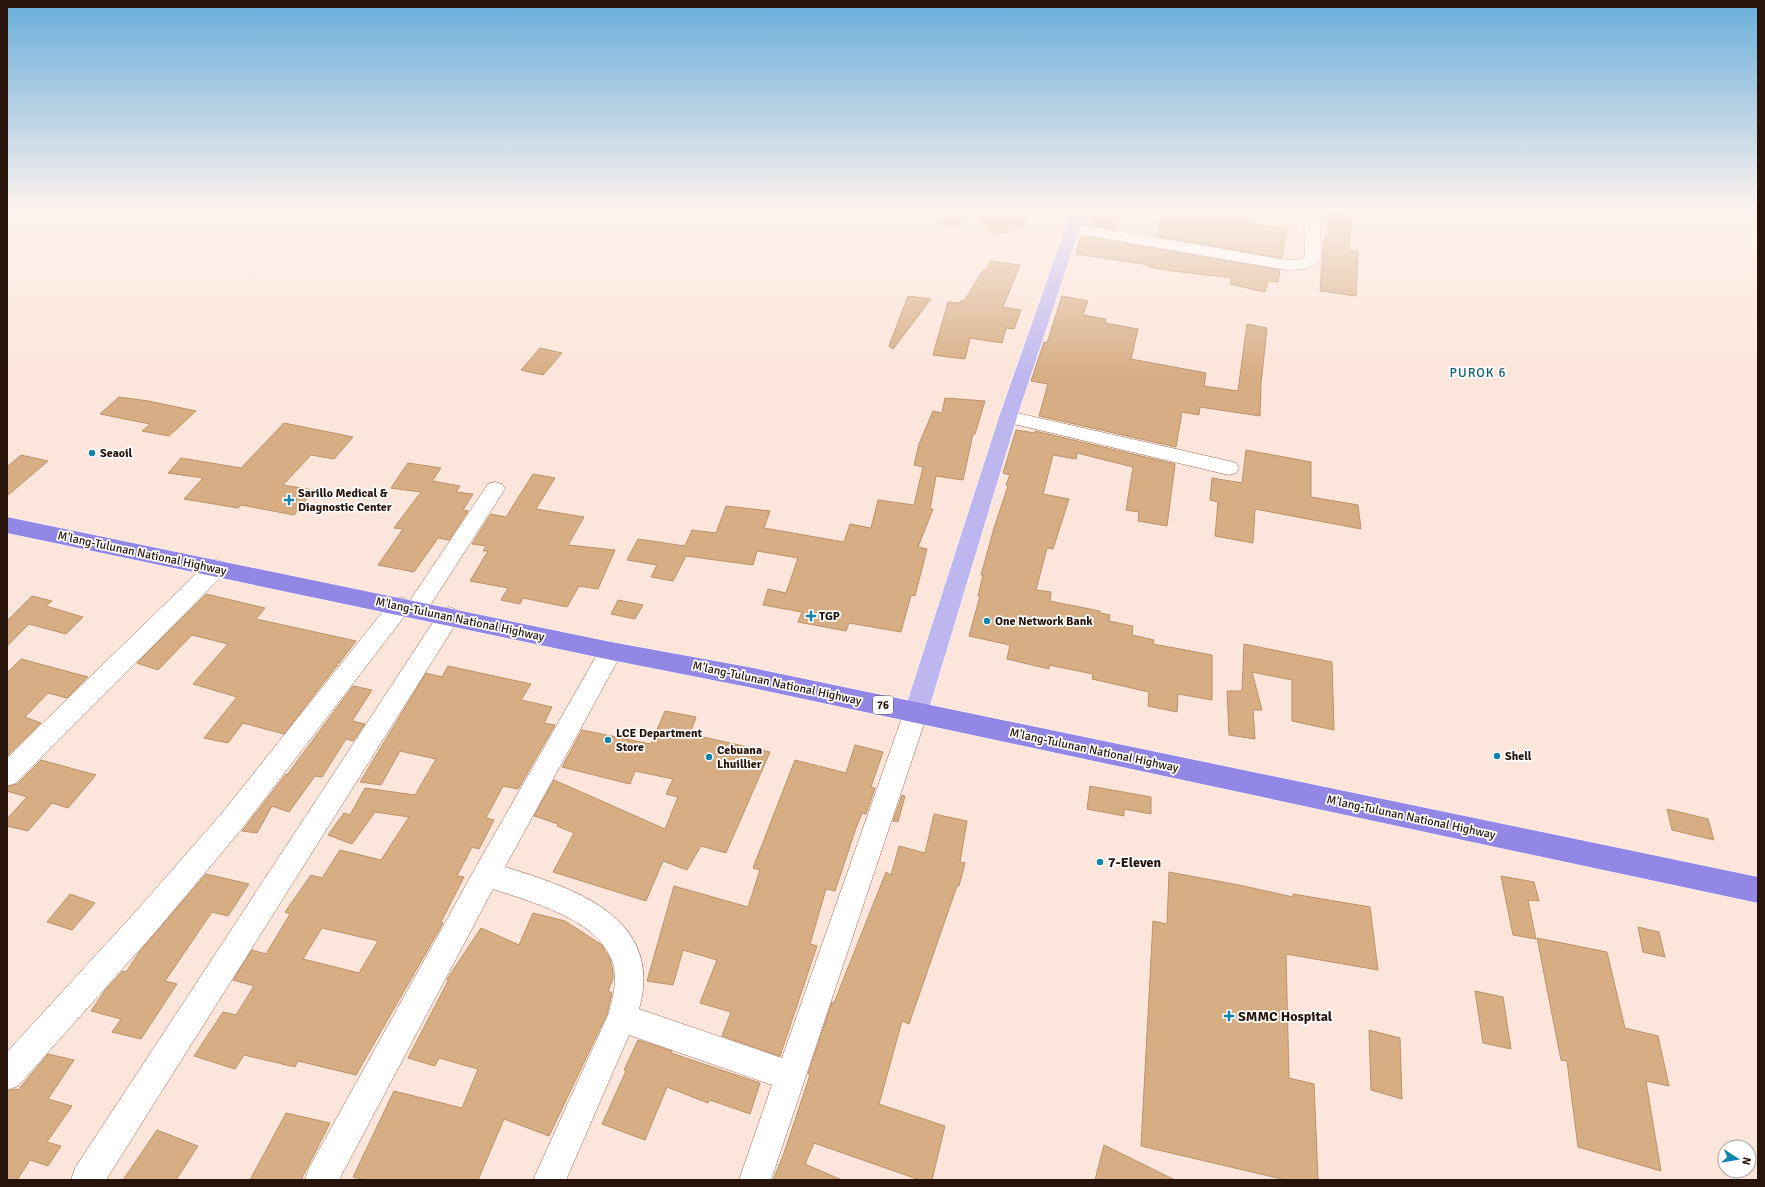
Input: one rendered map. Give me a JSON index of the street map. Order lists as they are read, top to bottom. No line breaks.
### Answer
{"streets":{"highway":["M'lang-Tulunan National Highway","76"]},"districts":["PUROK 6"],"places":{"other":["Seaoil","One Network Bank","LCE Department Store","Shell","Cebuana Lhuillier","7-Eleven"],"health":["Sarillo Medical & Diagnostic Center","TGP","SMMC Hospital"]},"north":"right"}
